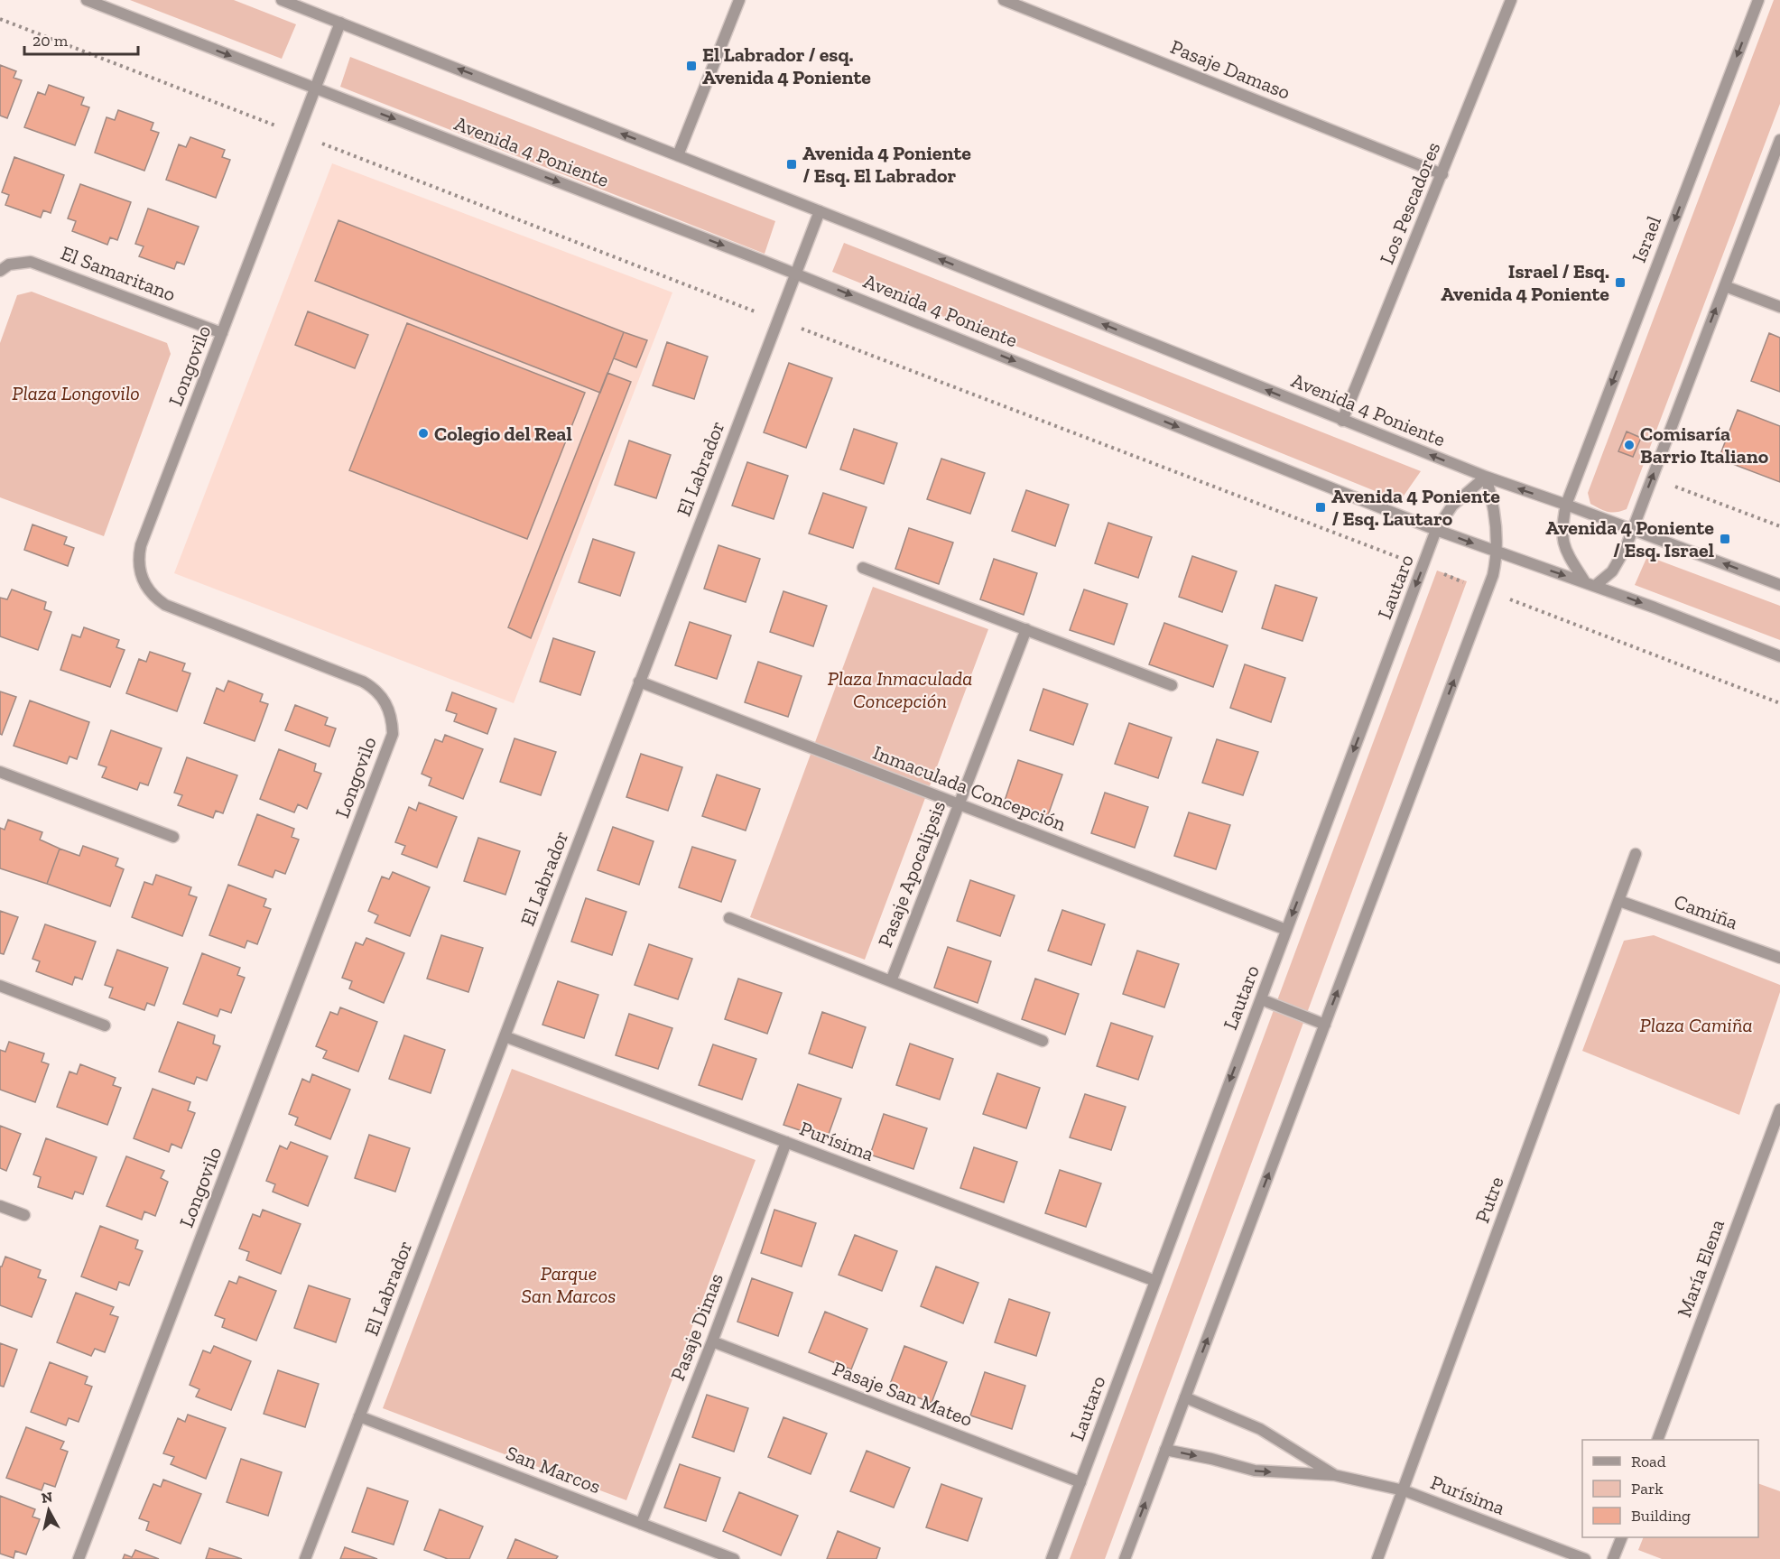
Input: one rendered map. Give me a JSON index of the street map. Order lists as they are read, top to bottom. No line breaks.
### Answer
{"streets":{"street":["Pasaje Damaso","Avenida 4 Poniente","Los Pescadores","Israel","El Samaritano","Longovilo","El Labrador","Lautaro","Inmaculada Concepción","Pasaje Apocalipsis","Camiña","Purísima","Putre","María Elena","Pasaje Dimas","Pasaje San Mateo","San Marcos"]},"crossings":[["Pasaje Damaso","Los Pescadores"],["Avenida 4 Poniente","Los Pescadores"],["Avenida 4 Poniente","Israel"],["Avenida 4 Poniente","Longovilo"],["Avenida 4 Poniente","El Labrador"],["Avenida 4 Poniente","Lautaro"],["El Samaritano","Longovilo"],["El Labrador","Inmaculada Concepción"],["El Labrador","Purísima"],["El Labrador","San Marcos"],["Lautaro","Inmaculada Concepción"],["Lautaro","Purísima"],["Lautaro","Pasaje San Mateo"],["Inmaculada Concepción","Pasaje Apocalipsis"],["Camiña","Putre"],["Purísima","Putre"],["Purísima","Pasaje Dimas"],["Pasaje Dimas","Pasaje San Mateo"],["Pasaje Dimas","San Marcos"]],"parks":["Plaza Longovilo","Plaza Inmaculada Concepción","Plaza Camiña","Parque San Marcos"],"places":{"transit":["El Labrador / esq. Avenida 4 Poniente","Avenida 4 Poniente / Esq. El Labrador","Israel / Esq. Avenida 4 Poniente","Avenida 4 Poniente / Esq. Lautaro","Avenida 4 Poniente / Esq. Israel"],"other":["Colegio del Real","Comisaría Barrio Italiano"]},"legend":["Road","Park","Building"],"scale_bar":"20 m","north":"top"}
